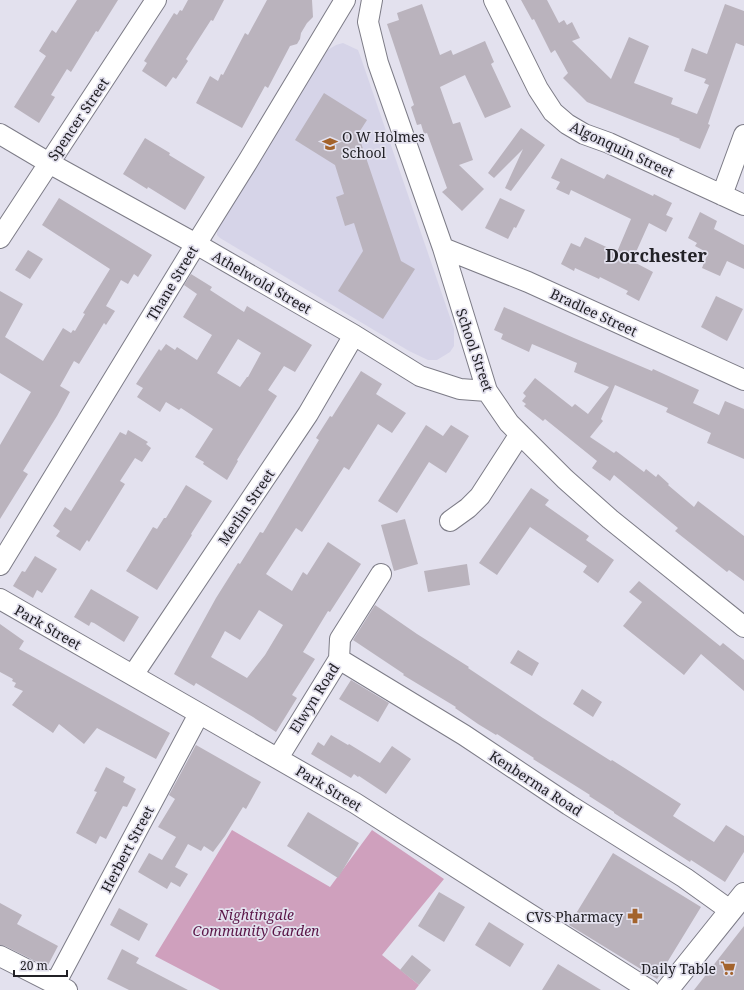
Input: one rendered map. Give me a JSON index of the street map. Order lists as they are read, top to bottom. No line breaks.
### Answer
{"streets":{"street":["Spencer Street","Algonquin Street","Athelwold Street","Thane Street","Bradlee Street","School Street","Merlin Street","Park Street","Elwyn Road","Kenberma Road","Herbert Street"]},"crossings":[["Spencer Street","Athelwold Street"],["Athelwold Street","Thane Street"],["Athelwold Street","School Street"],["Athelwold Street","Merlin Street"],["Bradlee Street","School Street"],["Merlin Street","Park Street"],["Park Street","Elwyn Road"],["Park Street","Herbert Street"],["Elwyn Road","Kenberma Road"]],"districts":["Dorchester"],"parks":["Nightingale Community Garden"],"places":{"school or university":["O W Holmes School"],"pharmacy":["CVS Pharmacy"],"supermarket":["Daily Table"]},"scale_bar":"20 m"}
